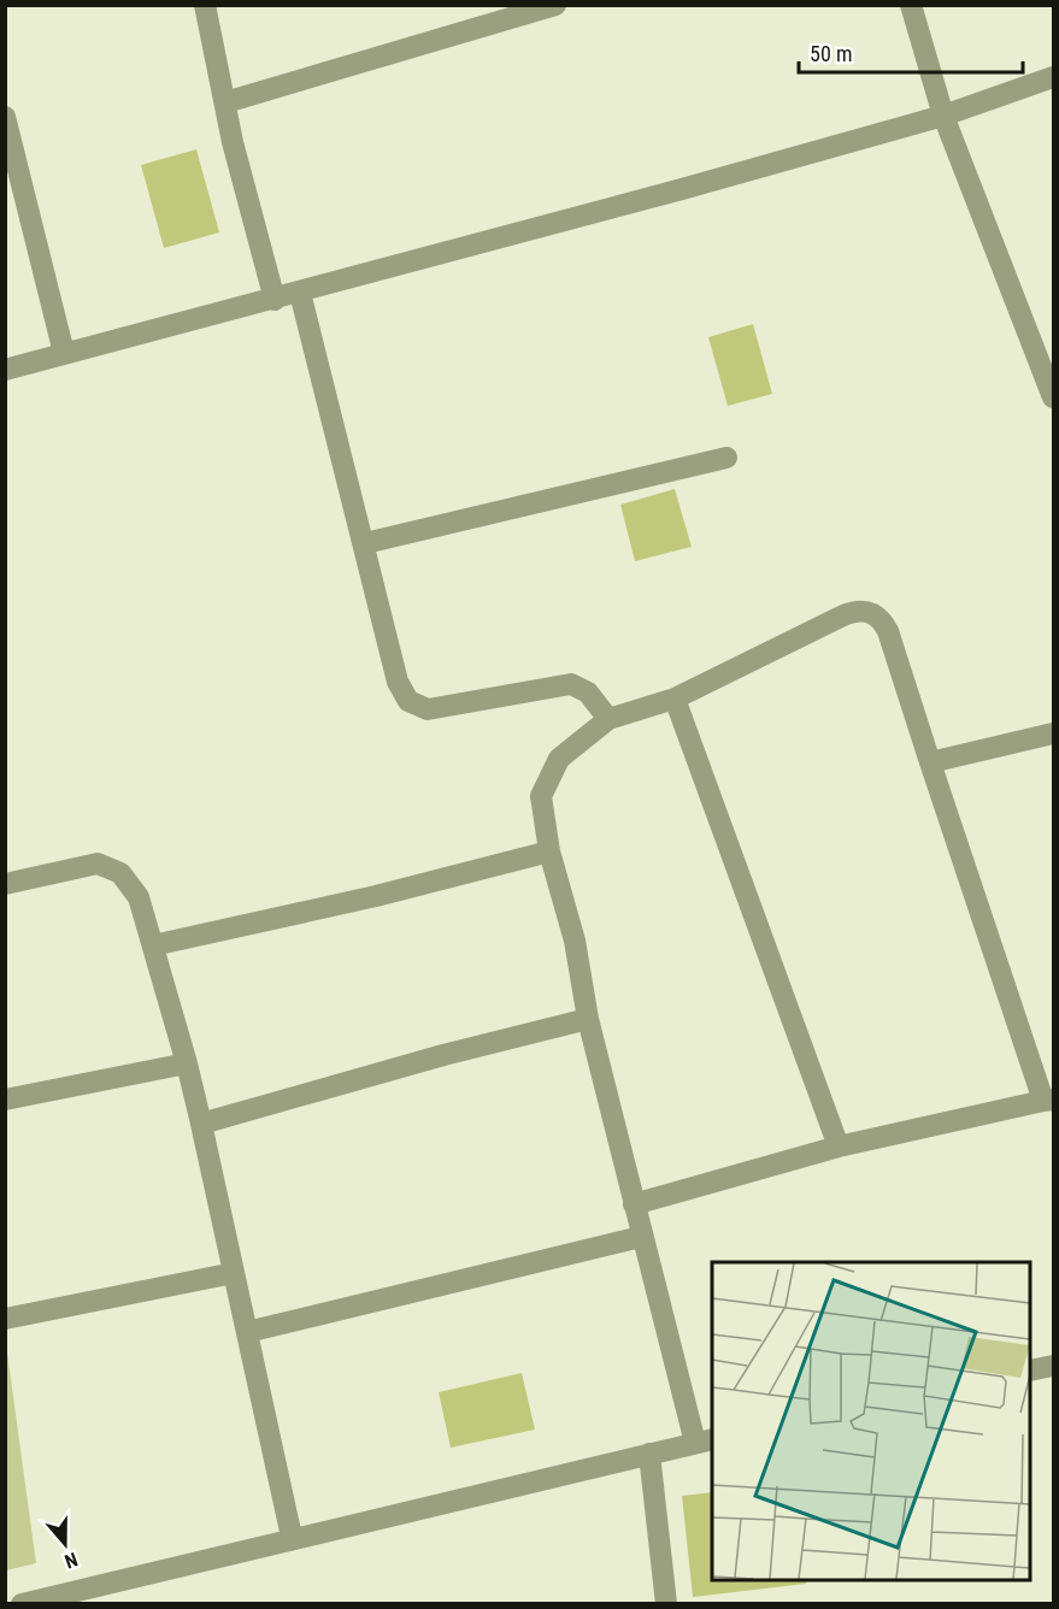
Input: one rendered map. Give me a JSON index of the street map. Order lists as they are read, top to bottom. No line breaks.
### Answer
{"scale_bar":"50 m","north":"bottom"}
